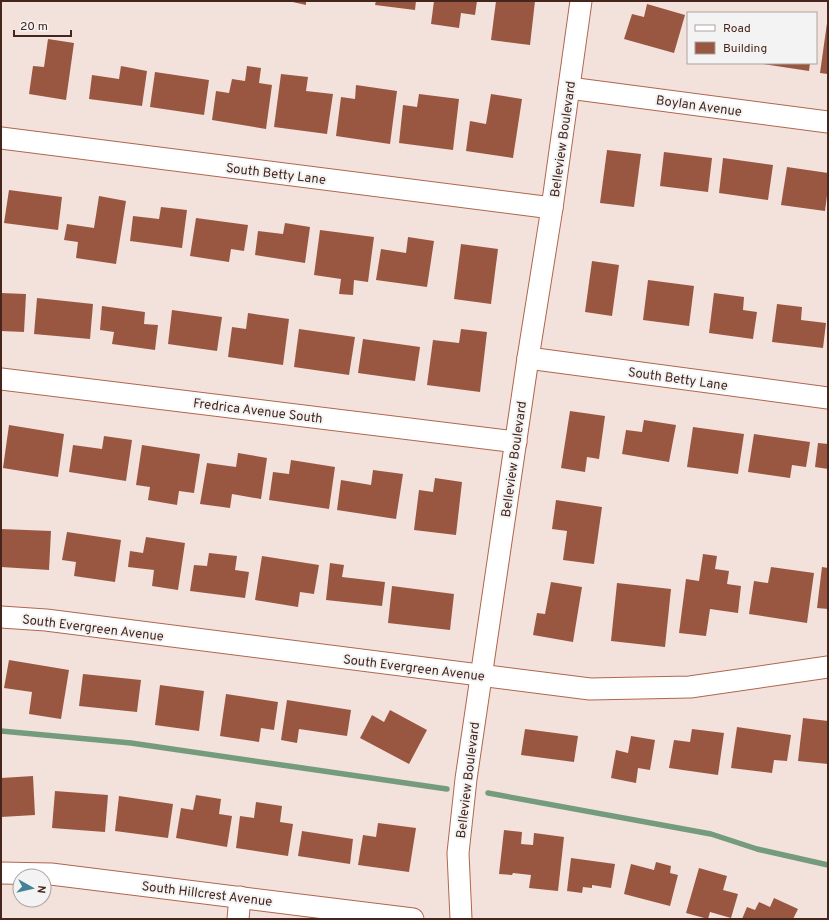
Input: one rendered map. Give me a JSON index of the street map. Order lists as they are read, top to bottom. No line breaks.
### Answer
{"streets":{"street":["Boylan Avenue","Belleview Boulevard","South Betty Lane","Fredrica Avenue South","South Evergreen Avenue","South Hillcrest Avenue"]},"crossings":[["Boylan Avenue","Belleview Boulevard"],["Belleview Boulevard","South Betty Lane"],["Belleview Boulevard","Fredrica Avenue South"],["Belleview Boulevard","South Evergreen Avenue"]],"legend":["Road","Building"],"scale_bar":"20 m","north":"right"}
